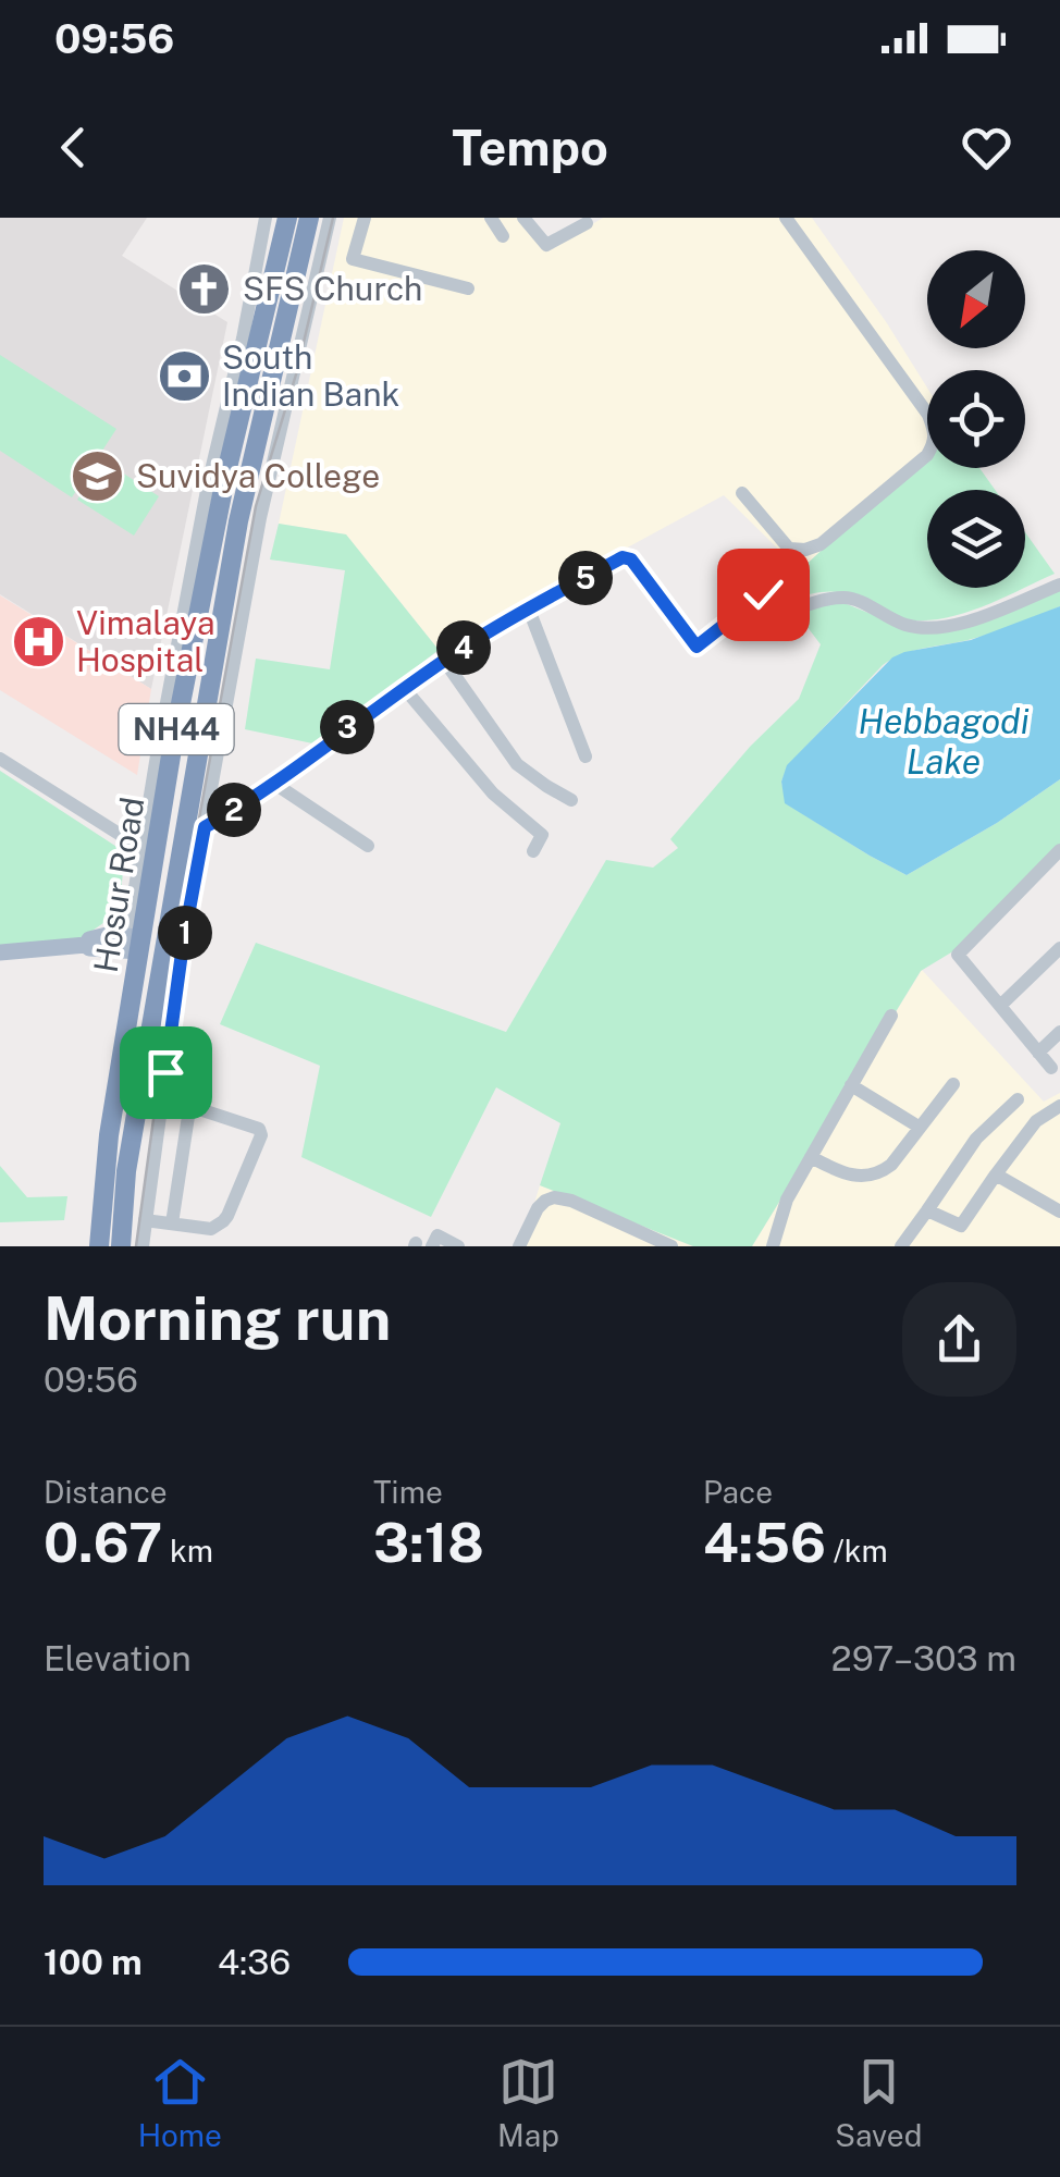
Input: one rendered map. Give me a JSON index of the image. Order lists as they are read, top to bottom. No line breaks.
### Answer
{"streets":{"highway":["NH44","Hosur Road"]},"water":["Hebbagodi Lake"],"places":{"church":["SFS Church"],"bank":["South Indian Bank"],"school or university":["Suvidya College"],"hospital":["Vimalaya Hospital"]},"north":"bottom left","page":{"status":"09:56","header":"Tempo","pins":["5","4","3","2","1"],"heading":["Morning run","09:56"],"stats":[["Distance","0.67 km"],["Time","3:18"],["Pace","4:56 /km"]],"chart":["Elevation","297–303 m"],"list":[{"name":"100 m","note":"4:36"}],"tabs":["Home","Map","Saved"]}}
